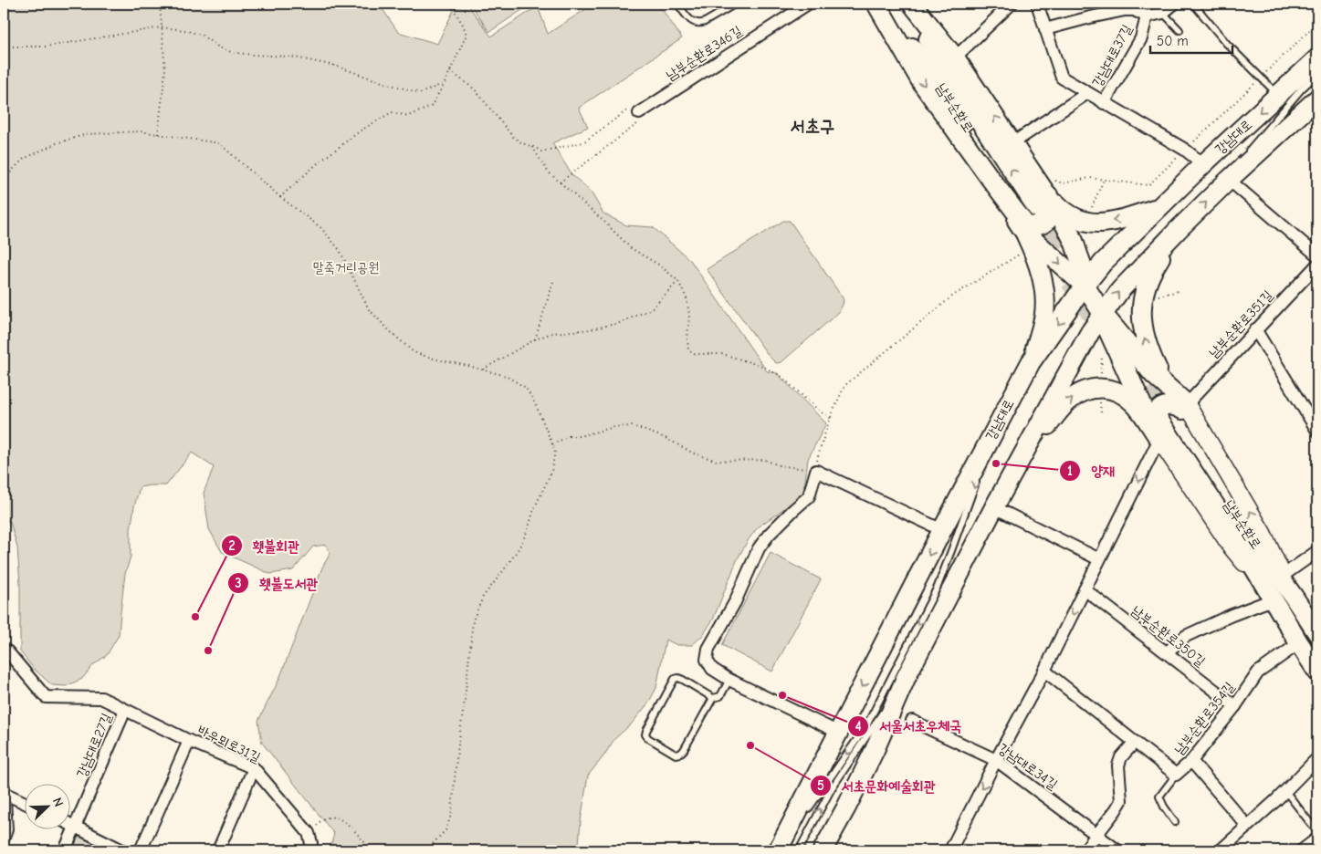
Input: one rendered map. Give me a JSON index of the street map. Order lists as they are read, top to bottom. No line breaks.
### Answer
{"streets":{"main road":["남부순환로","강남대로"],"street":["남부순환로346길","강남대로37길","남부순환로351길","남부순환로350길","남부순환로354길","바우뫼로31길","강남대로27길","강남대로34길"]},"crossings":[["강남대로37길","강남대로"],["남부순환로","남부순환로354길"],["남부순환로350길","남부순환로354길"],["바우뫼로31길","강남대로27길"]],"districts":["서초구"],"parks":["말죽거리공원"],"places":["양재","횃불회관","횃불도서관","서울서초우체국","서초문화예술회관"],"scale_bar":"50 m","north":"top right"}
